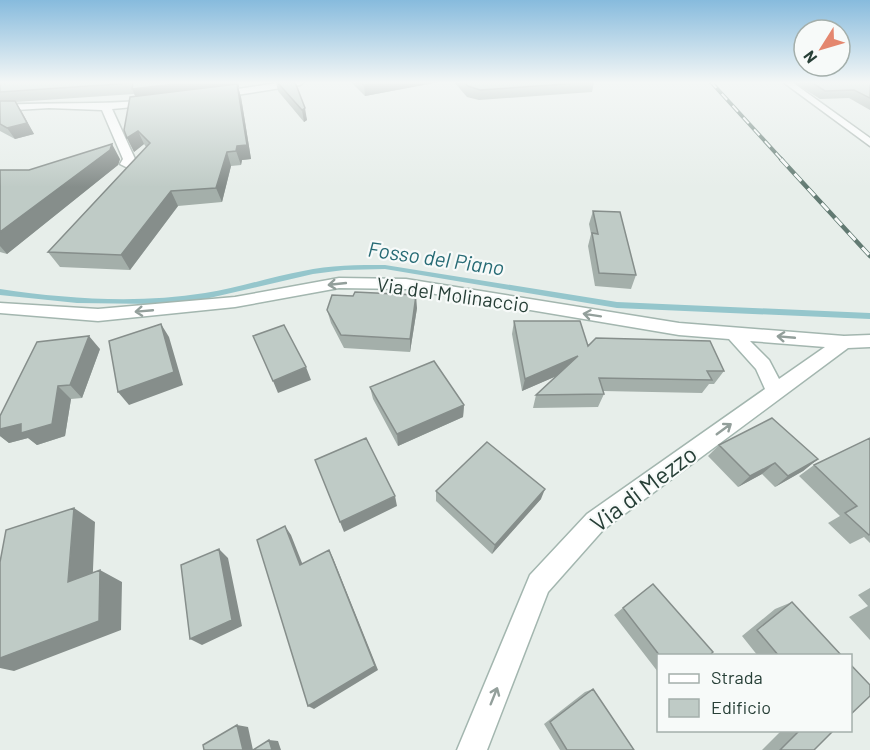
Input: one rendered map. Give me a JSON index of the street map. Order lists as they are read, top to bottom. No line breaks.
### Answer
{"streets":{"street":["Via del Molinaccio","Via di Mezzo"]},"crossings":[["Via del Molinaccio","Via di Mezzo"]],"one_way":["Via del Molinaccio","Via di Mezzo"],"water":["Fosso del Piano"],"legend":["Strada","Edificio"],"north":"bottom left"}
